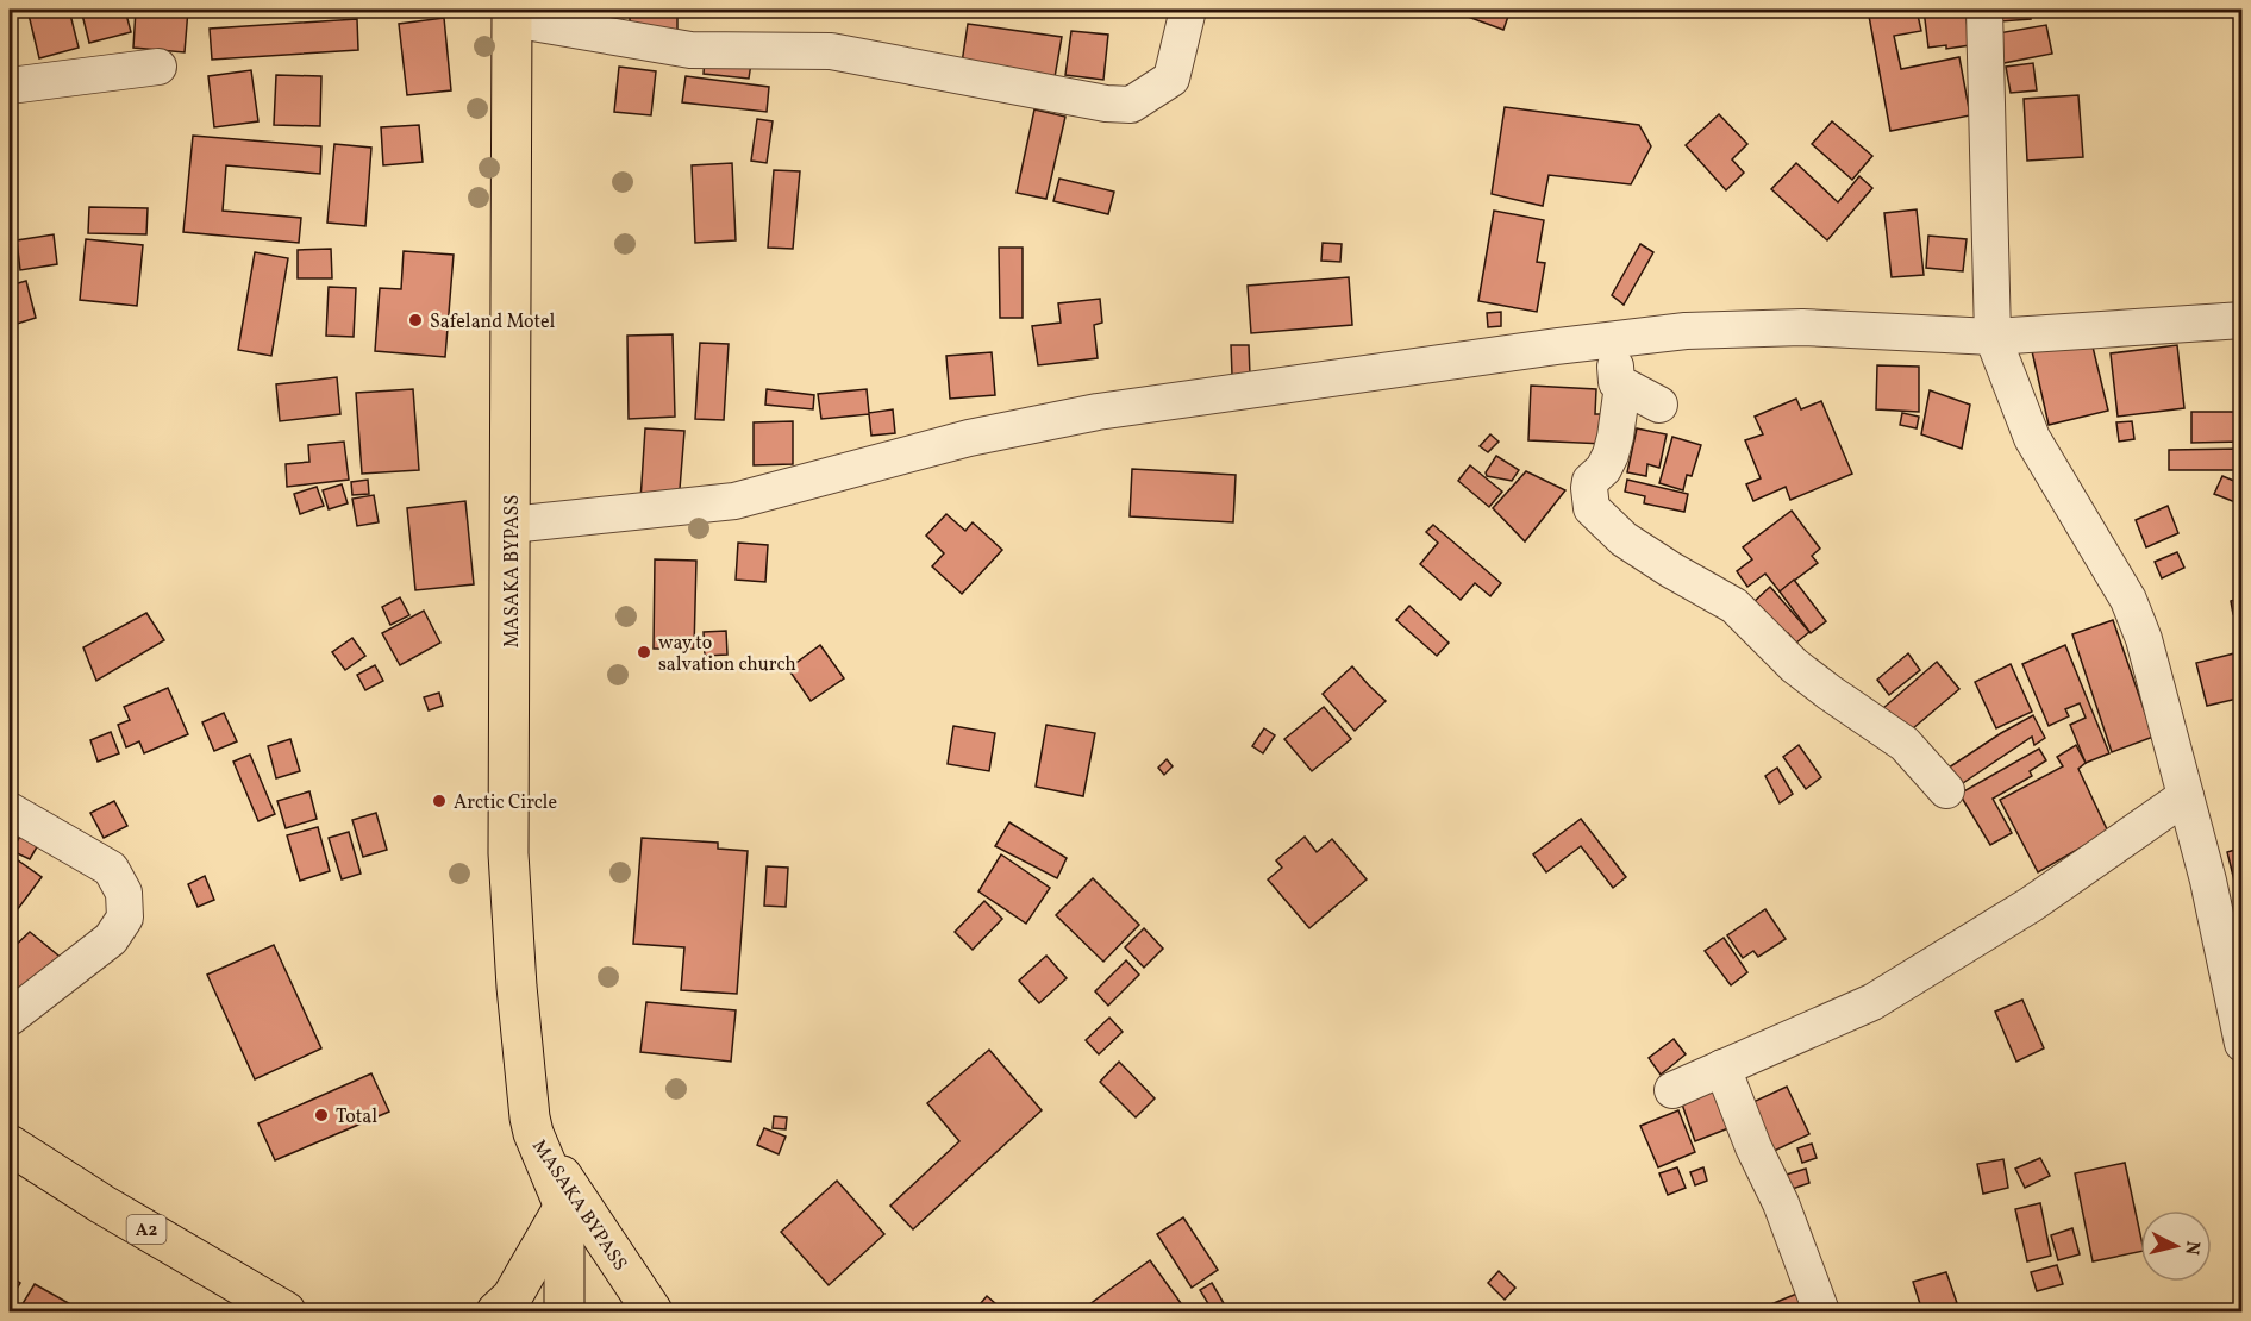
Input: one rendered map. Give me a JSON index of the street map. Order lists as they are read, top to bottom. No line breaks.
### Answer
{"streets":{"main road":["MASAKA BYPASS","A2"]},"places":["Safeland Motel","way to salvation church","Arctic Circle","Total"],"north":"right"}
